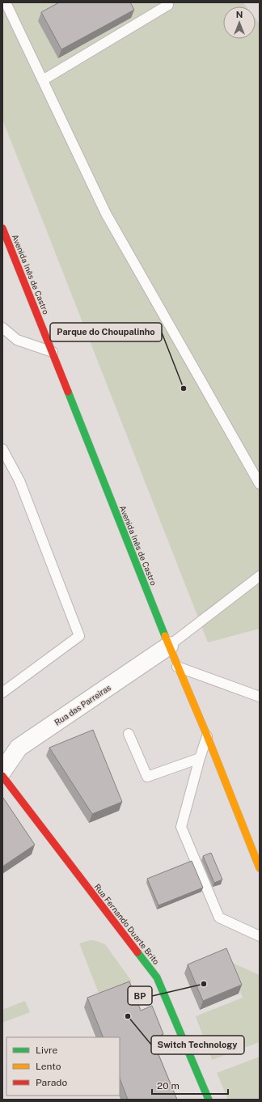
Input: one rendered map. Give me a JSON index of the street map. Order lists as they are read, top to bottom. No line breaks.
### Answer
{"streets":{"main road":["Avenida Inês de Castro","Rua Fernando Duarte Brito"],"street":["Rua das Parreiras"]},"crossings":[["Avenida Inês de Castro","Rua das Parreiras"]],"places":["Parque do Choupalinho","BP","Switch Technology"],"legend":["Livre","Lento","Parado"],"scale_bar":"20 m","north":"top"}
